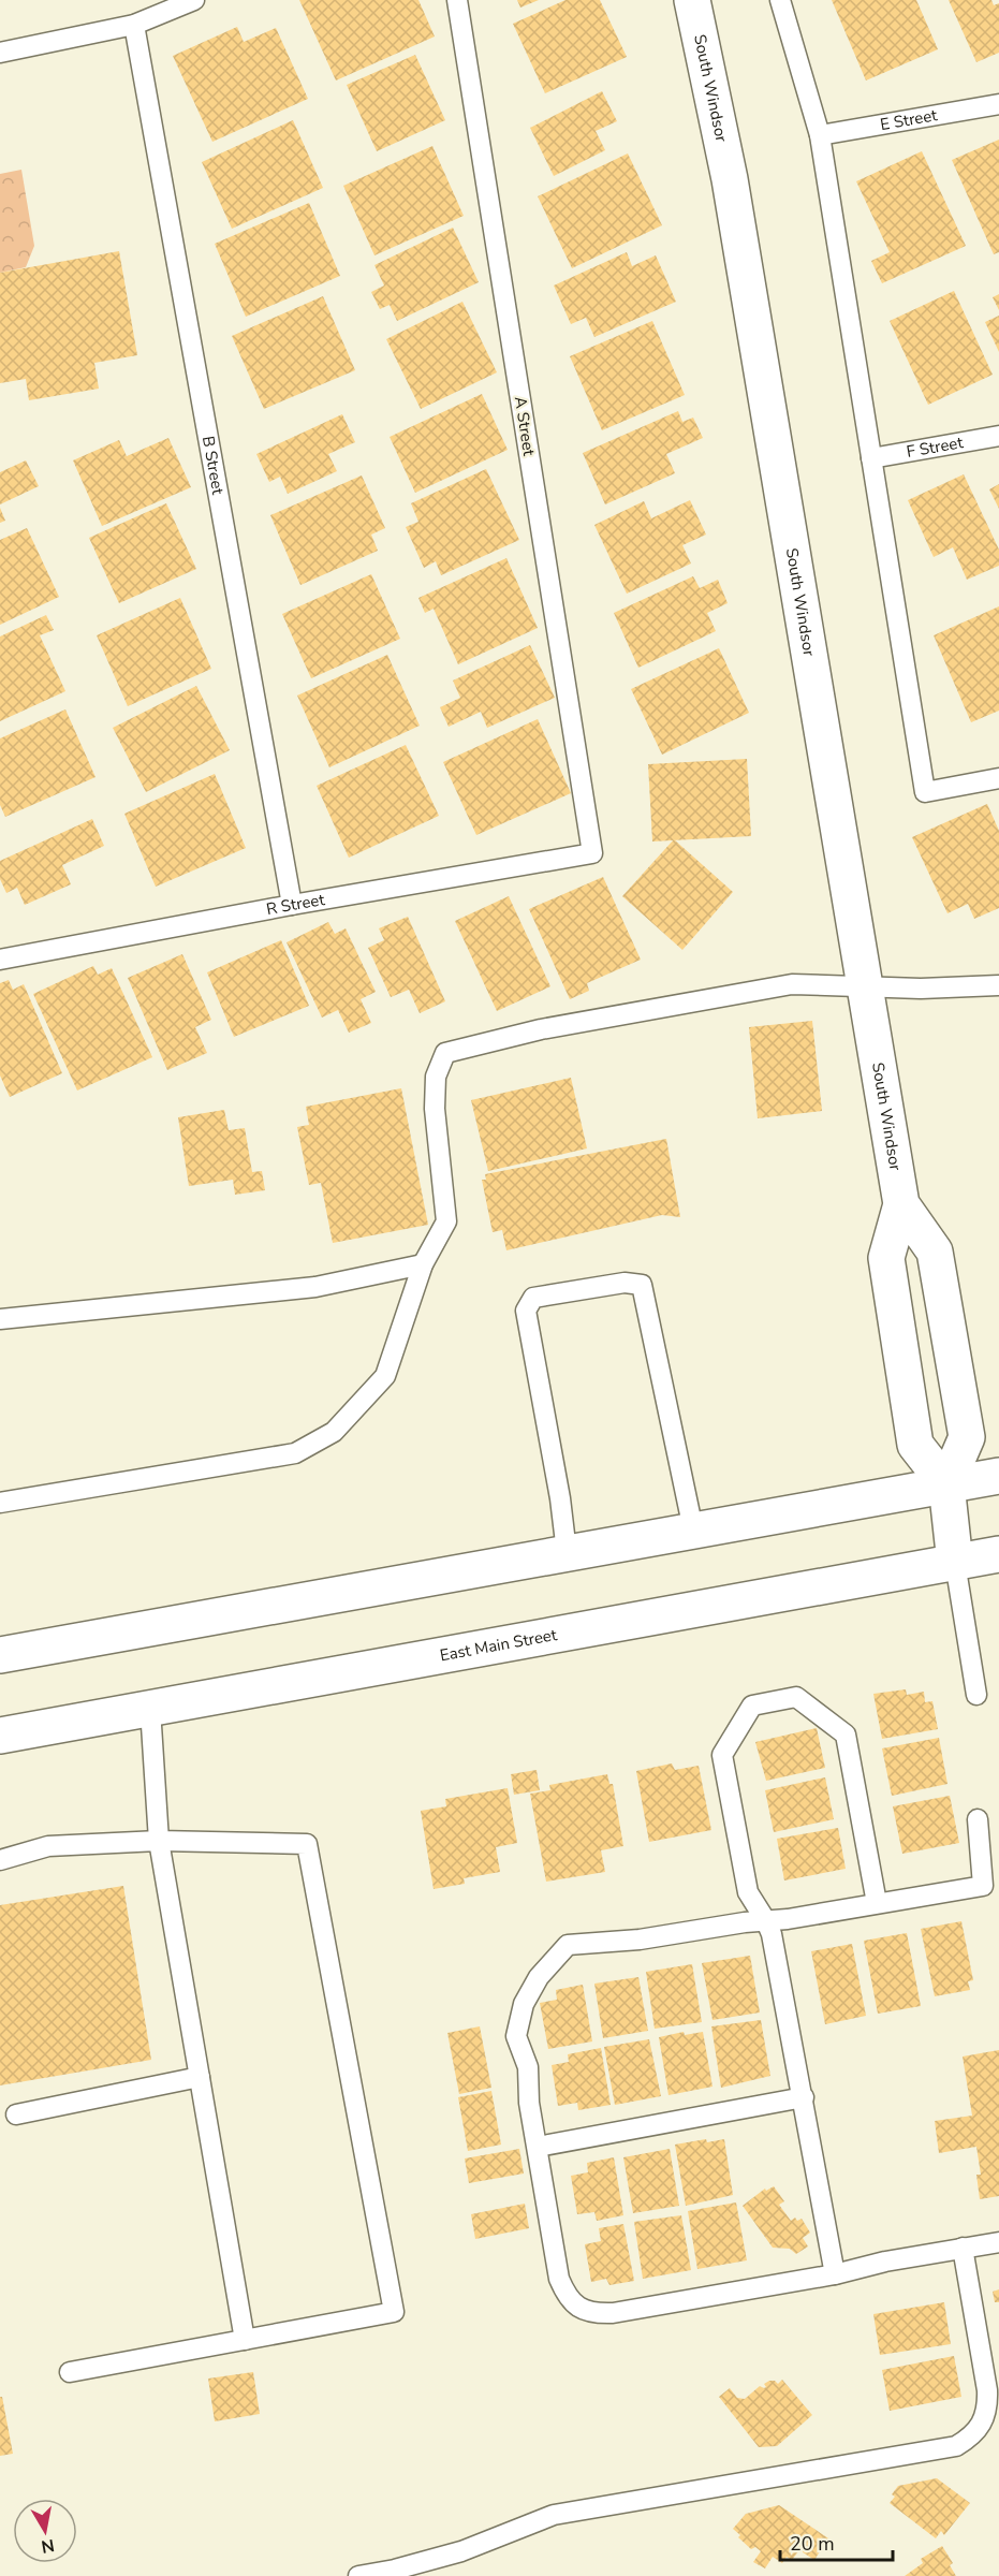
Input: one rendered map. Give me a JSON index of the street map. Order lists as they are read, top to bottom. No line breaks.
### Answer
{"streets":{"main road":["South Windsor","East Main Street"],"lane":["E Street","A Street","F Street","B Street","R Street"]},"crossings":[["South Windsor","East Main Street"],["A Street","R Street"],["B Street","R Street"]],"scale_bar":"20 m","north":"bottom"}
